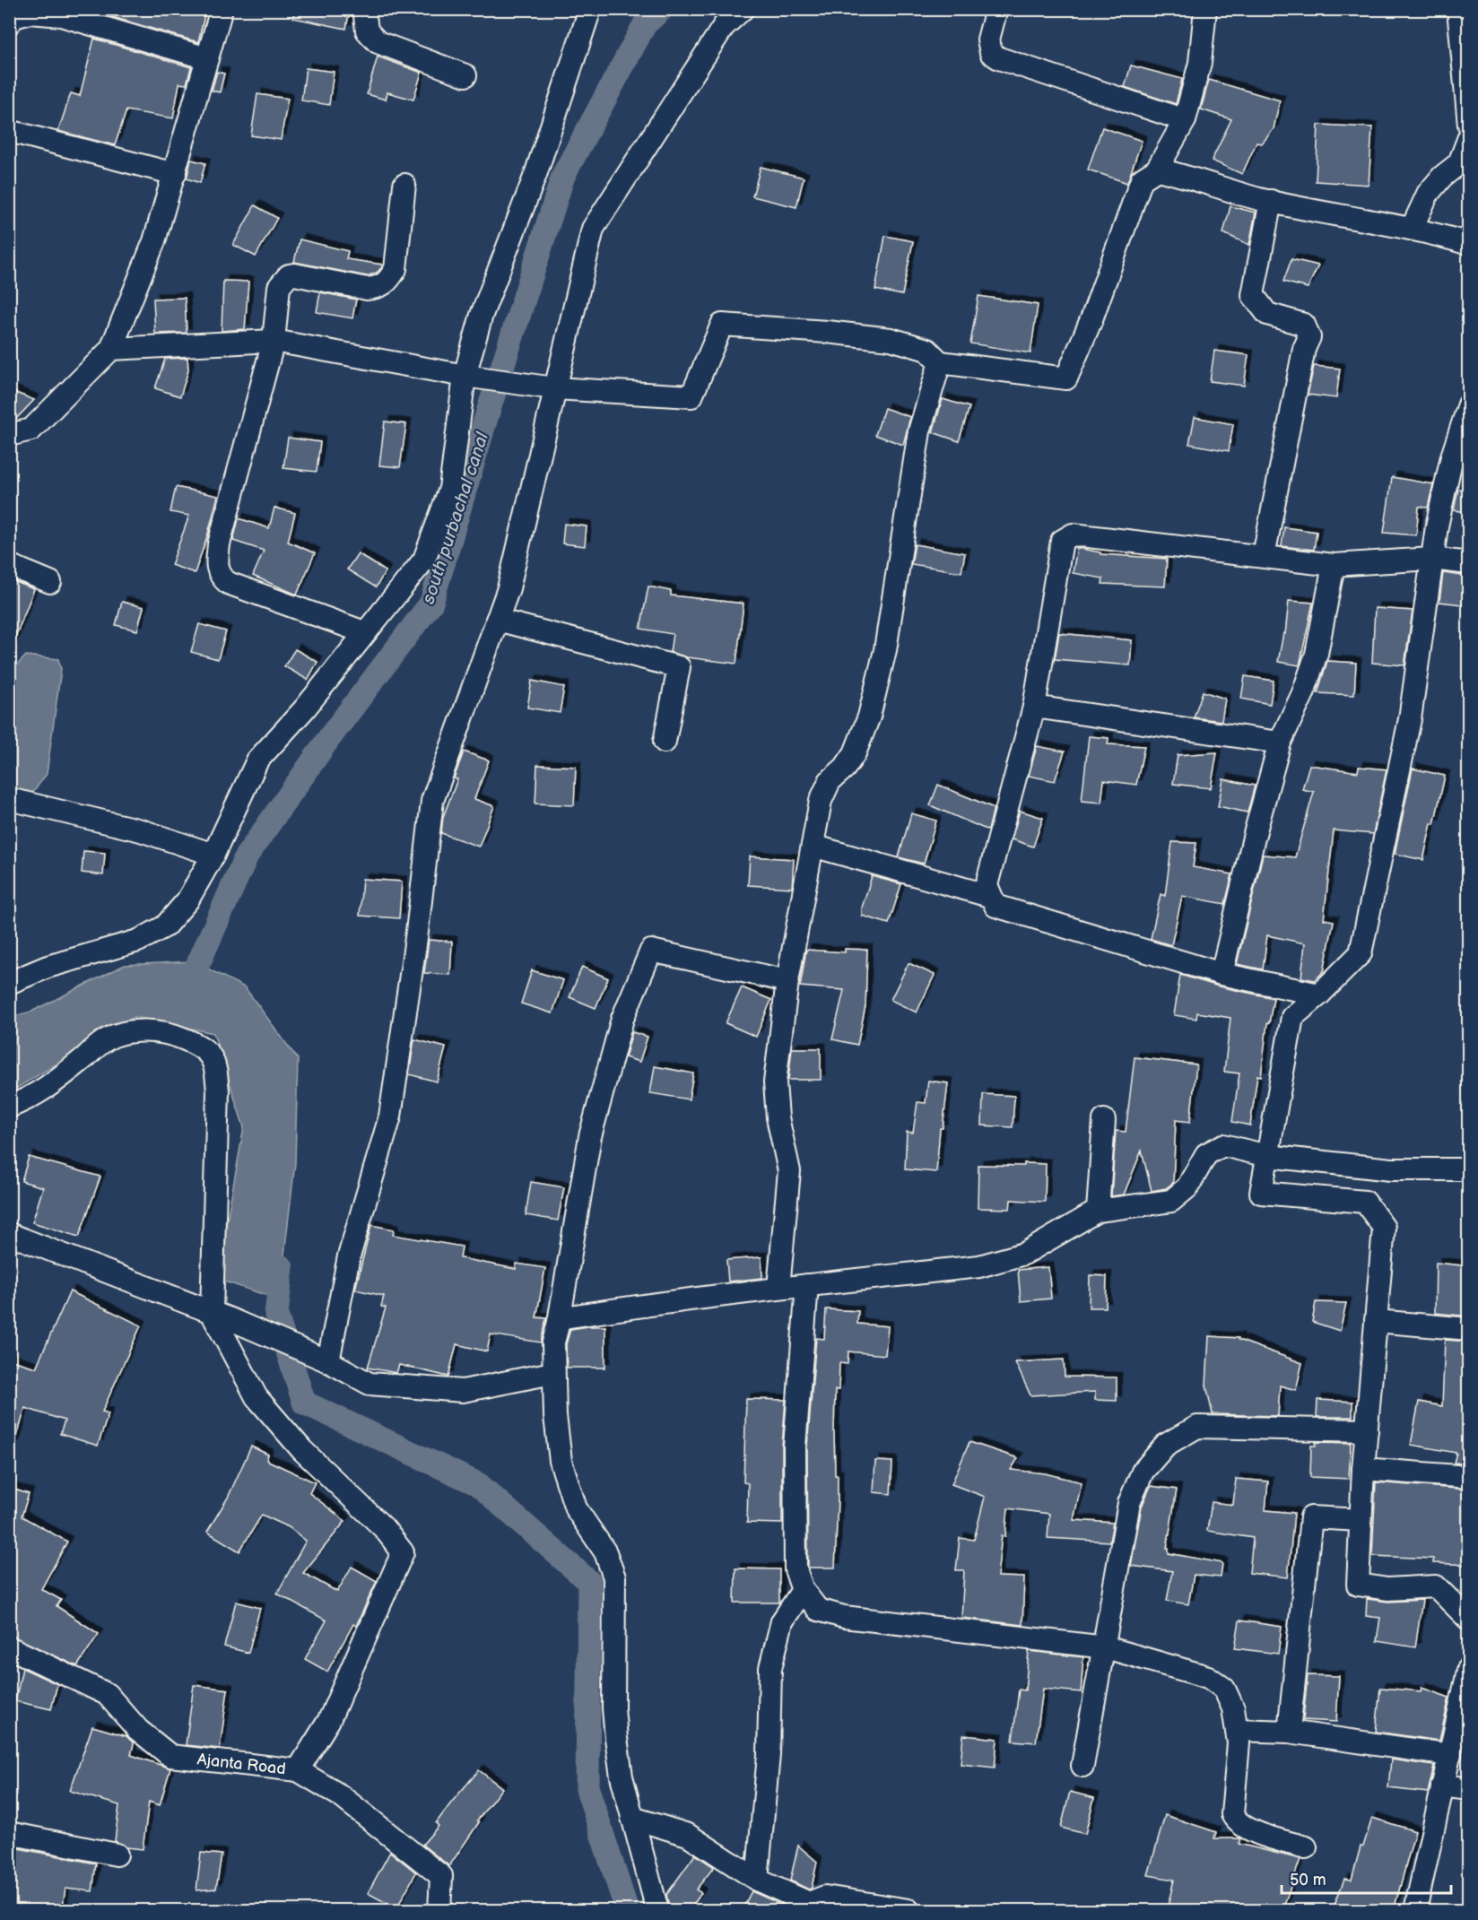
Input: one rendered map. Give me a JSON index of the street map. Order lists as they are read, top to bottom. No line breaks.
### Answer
{"streets":{"street":["Ajanta Road"]},"water":["south purbachal canal"],"scale_bar":"50 m"}
